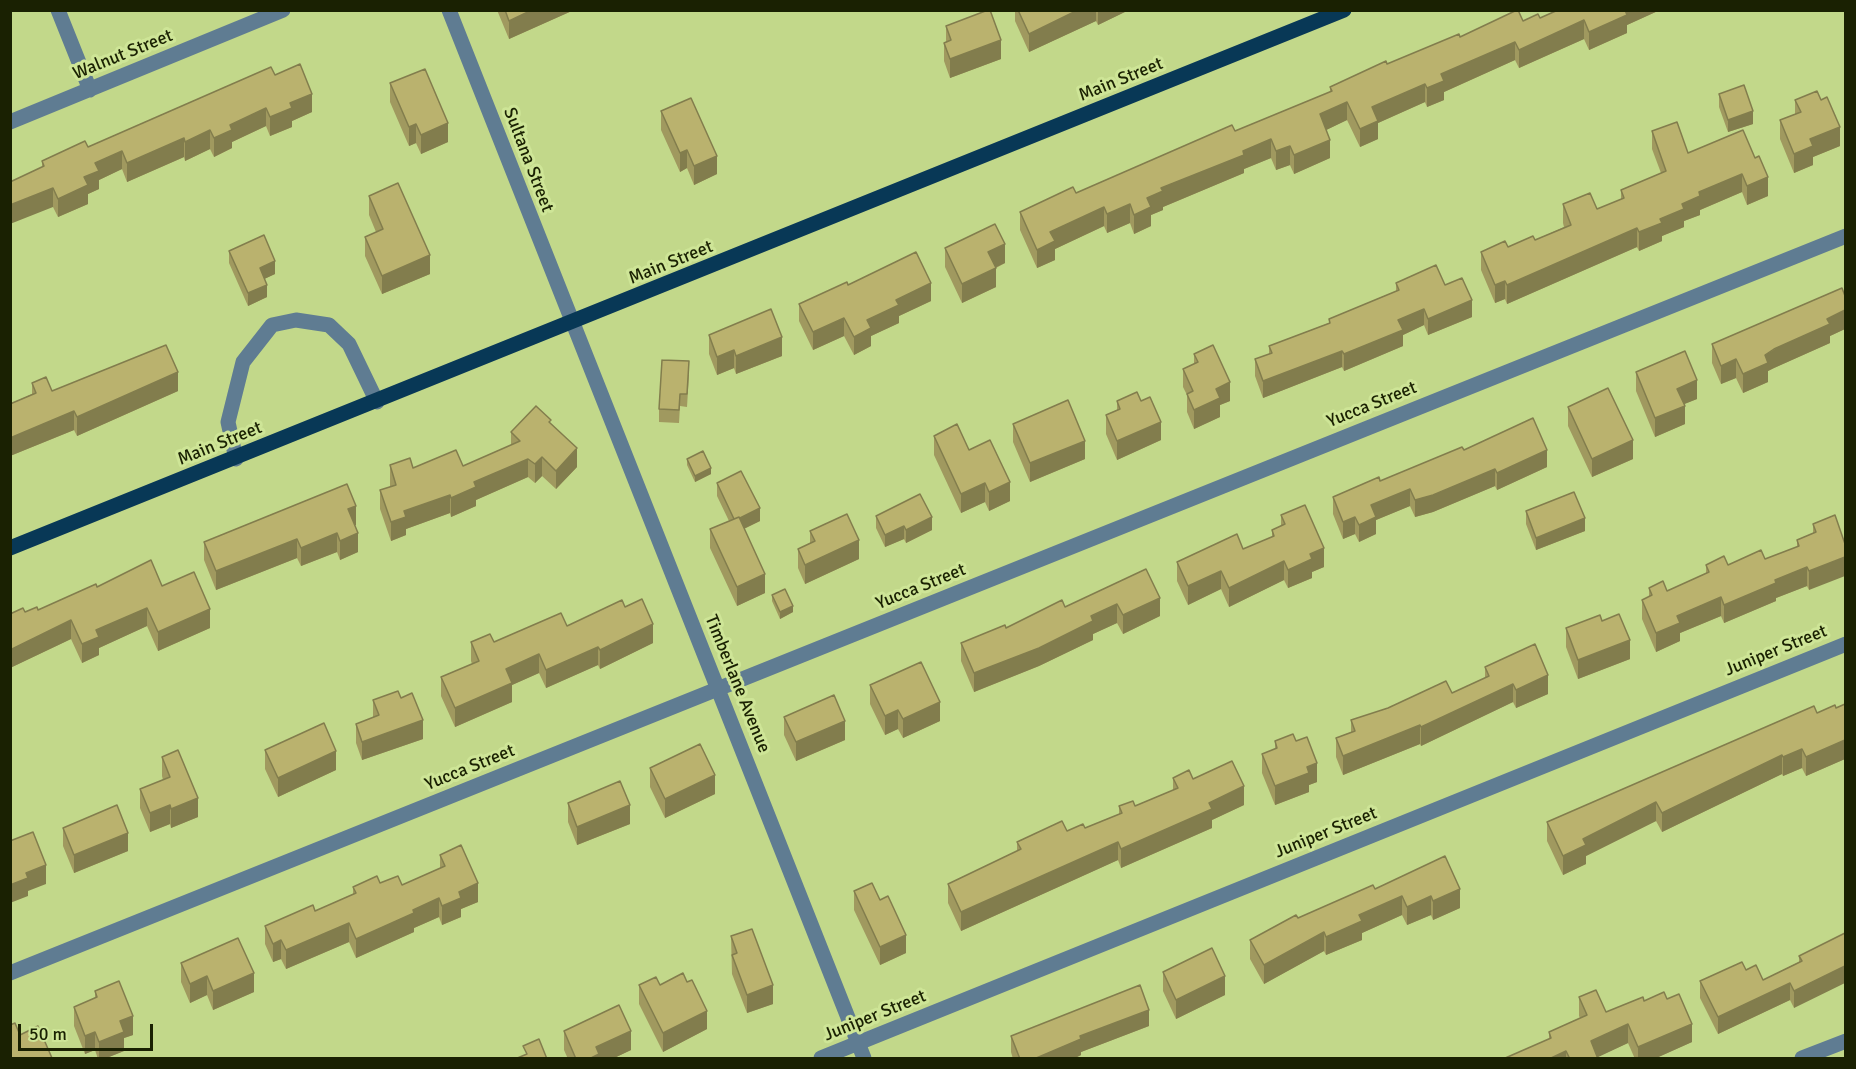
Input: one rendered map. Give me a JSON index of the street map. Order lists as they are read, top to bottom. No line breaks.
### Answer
{"streets":{"main road":["Main Street"],"street":["Walnut Street","Sultana Street","Yucca Street","Juniper Street","Timberlane Avenue"]},"crossings":[["Main Street","Sultana Street"],["Main Street","Timberlane Avenue"],["Sultana Street","Timberlane Avenue"],["Yucca Street","Timberlane Avenue"],["Juniper Street","Timberlane Avenue"]],"scale_bar":"50 m"}
